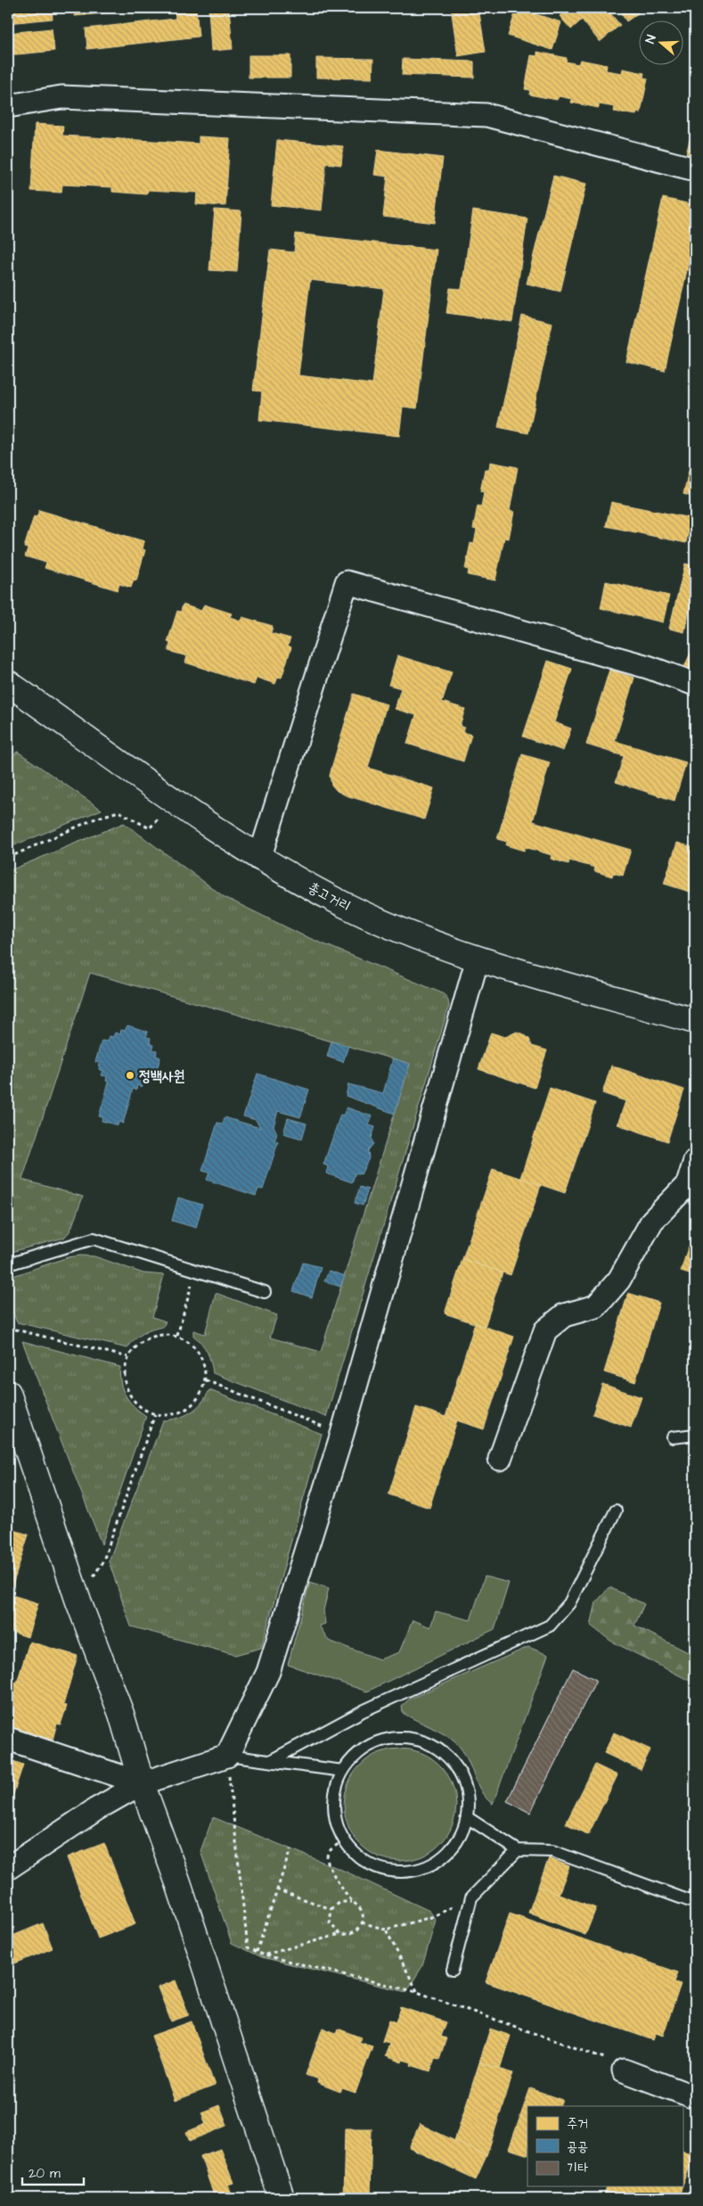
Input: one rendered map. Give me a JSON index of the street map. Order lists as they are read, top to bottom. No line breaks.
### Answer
{"streets":{"street":["총고거리"]},"places":["정백사원"],"legend":["주거","공공","기타"],"scale_bar":"20 m","north":"left"}
